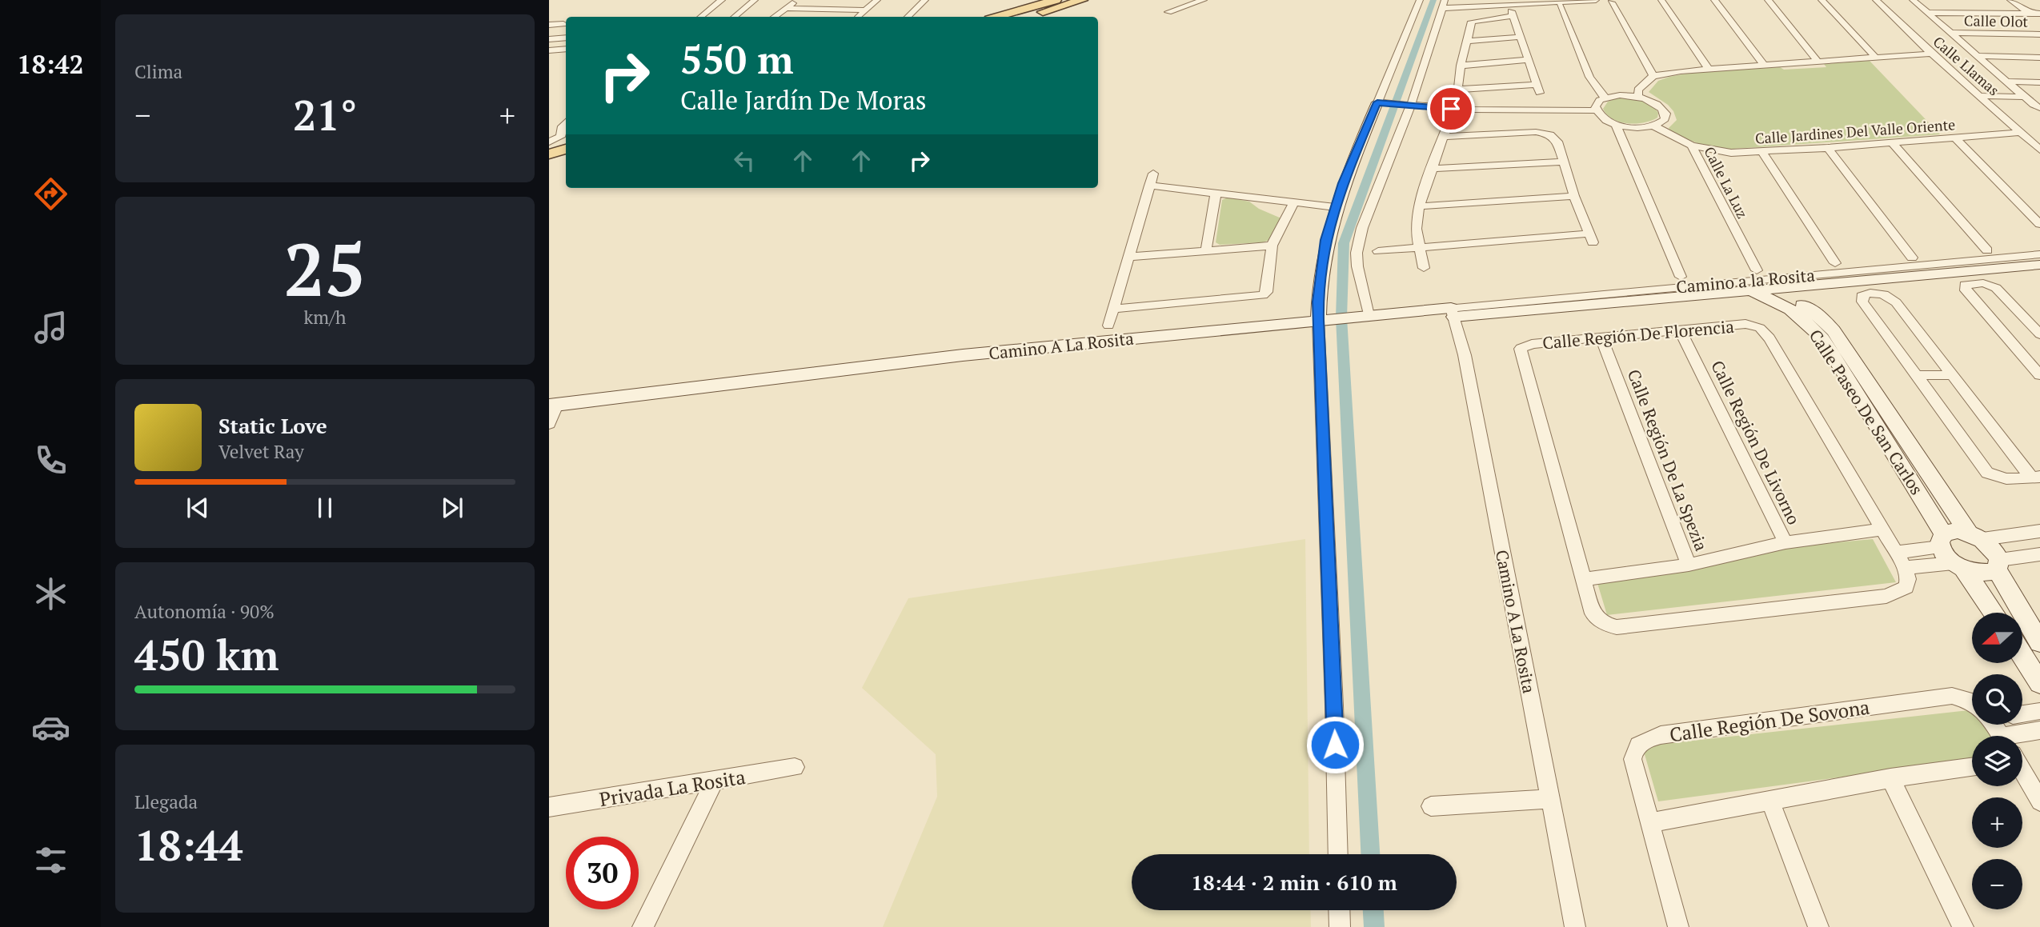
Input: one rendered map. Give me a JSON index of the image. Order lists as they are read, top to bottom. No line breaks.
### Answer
{"streets":{"street":["Calle Olot","Calle Llamas","Calle Jardines Del Valle Oriente","Calle La Luz","Camino a la Rosita","Calle Región De Florencia","Camino A La Rosita","Calle Paseo De San Carlos","Calle Región De Livorno","Calle Región De La Spezia","Calle Región De Sovona","Privada La Rosita"]},"crossings":[["Calle Llamas","Calle Jardines Del Valle Oriente"],["Calle Jardines Del Valle Oriente","Calle La Luz"],["Camino a la Rosita","Camino A La Rosita"],["Camino a la Rosita","Calle Paseo De San Carlos"],["Calle Región De Florencia","Calle Región De Livorno"],["Calle Región De Florencia","Calle Región De La Spezia"],["Camino A La Rosita","Calle Paseo De San Carlos"]],"north":"left","page":{"tabs":"18:42","tile":["Clima",["25","km/h"],["Autonomía · 90%","450 km"],["Llegada","18:44"]],"turn":["550 m","Calle Jardín De Moras"],"heat":["−","21°","+"],"song":["Static Love","Velvet Ray"],"map_buttons":["+","−"],"limit":"30","trip":"18:44 · 2 min · 610 m"}}
